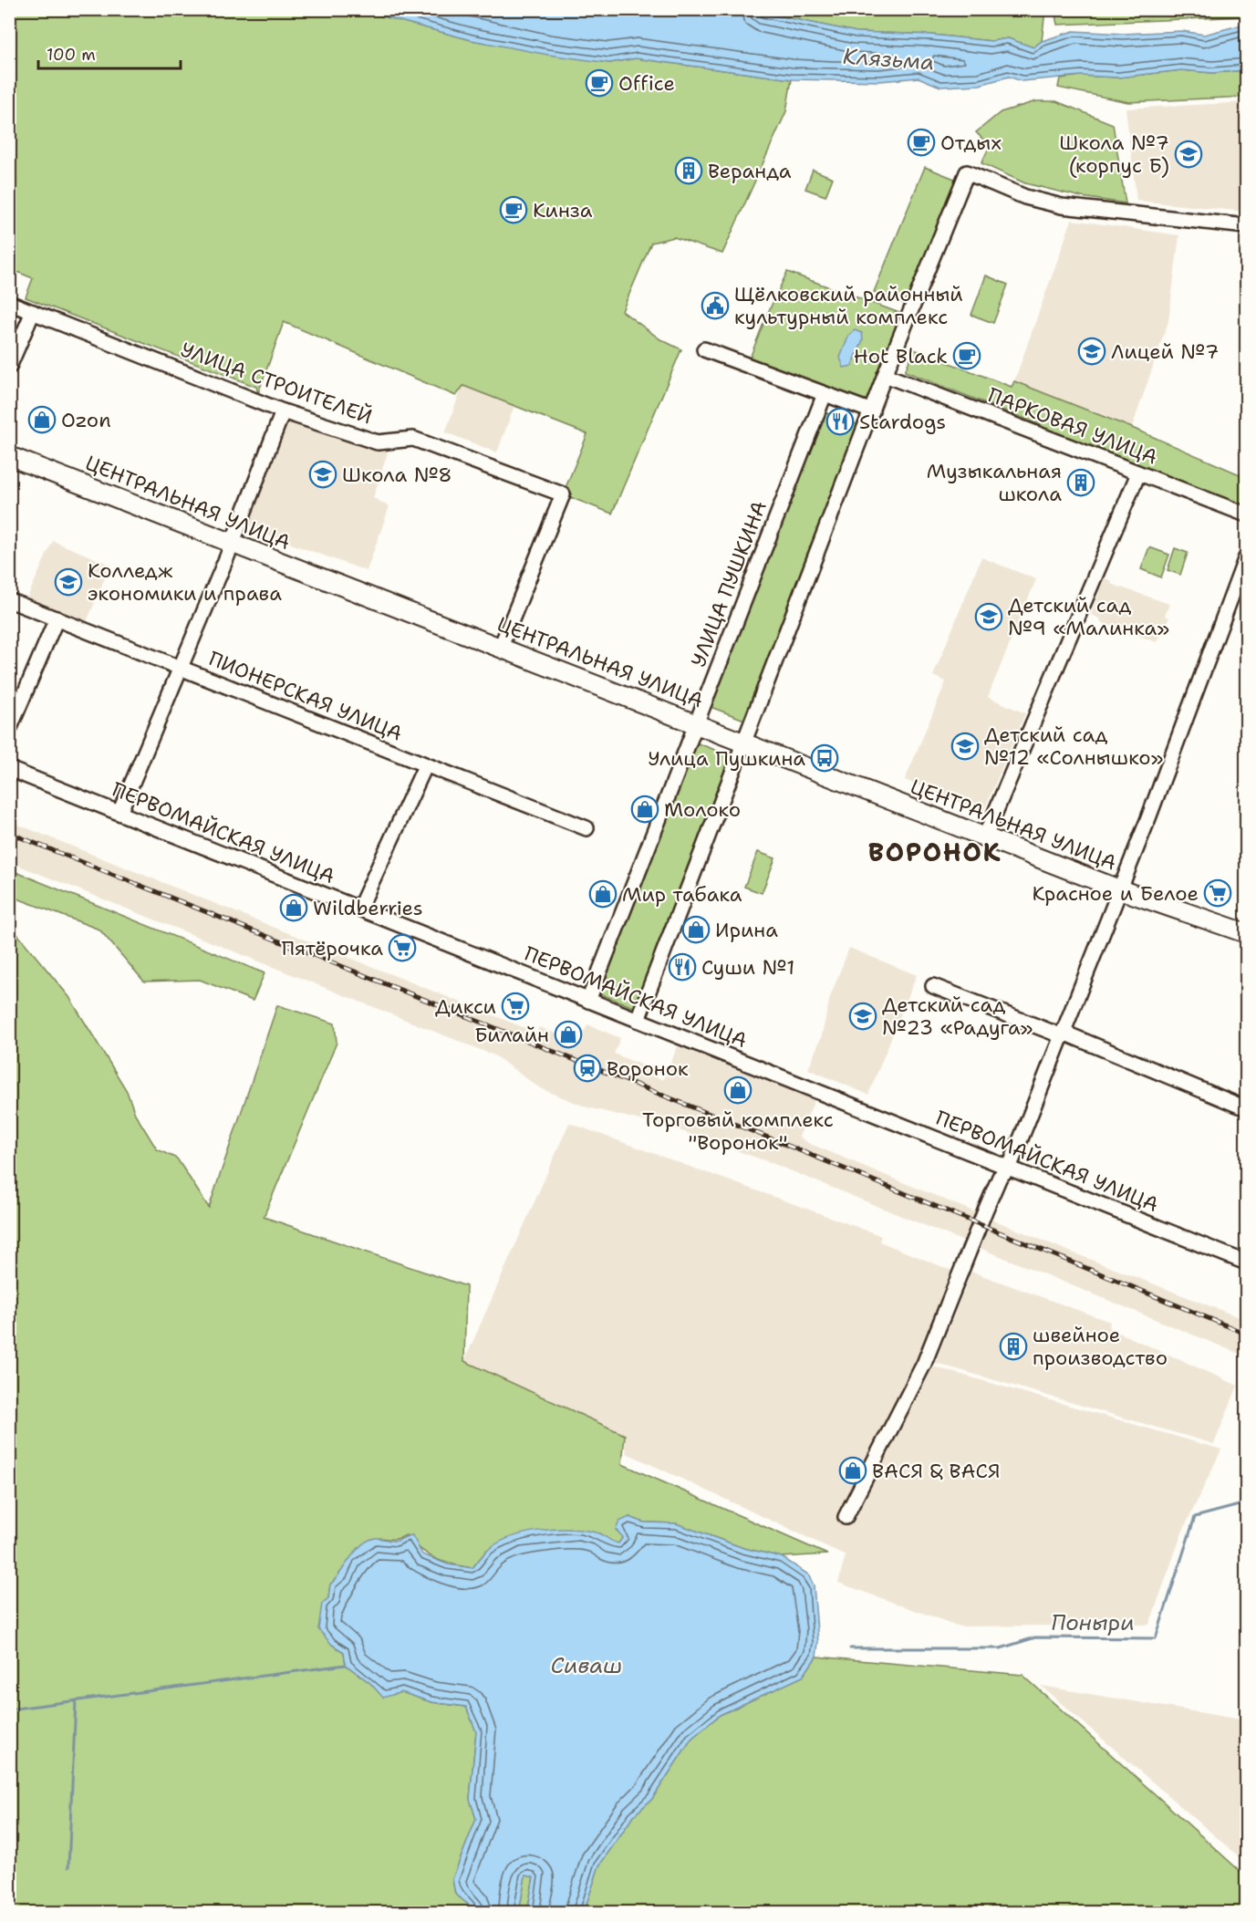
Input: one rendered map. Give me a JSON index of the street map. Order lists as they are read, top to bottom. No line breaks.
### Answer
{"streets":{"main road":["ЦЕНТРАЛЬНАЯ УЛИЦА"],"street":["УЛИЦА СТРОИТЕЛЕЙ","ПАРКОВАЯ УЛИЦА","УЛИЦА ПУШКИНА","ПИОНЕРСКАЯ УЛИЦА","ПЕРВОМАЙСКАЯ УЛИЦА"]},"crossings":[["УЛИЦА СТРОИТЕЛЕЙ","ЦЕНТРАЛЬНАЯ УЛИЦА"],["ЦЕНТРАЛЬНАЯ УЛИЦА","УЛИЦА ПУШКИНА"],["УЛИЦА ПУШКИНА","ПЕРВОМАЙСКАЯ УЛИЦА"]],"districts":["ВОРОНОК"],"water":["Клязьма","Поныри","Сиваш"],"places":{"cafe":["Office","Отдых","Кинза","Hot Black"],"school or university":["Школа №7 (корпус Б)","Лицей №7","Школа №8","Колледж экономики и права","Детский сад №9 «Малинка»","Детский сад №12 «Солнышко»","Детский сад №23 «Радуга»"],"building":["Веранда","Музыкальная школа","швейное производство"],"public building":["Щёлковский районный культурный комплекс"],"shop":["Ozon","Moлоко","Мир табака","Wildberries","Ирина","Билайн","Торговый комплекс \"Воронок\"","ВАСЯ & ВАСЯ"],"restaurant":["Stardogs","Суши №1"],"bus stop":["Улица Пушкина"],"supermarket":["Красное и Белое","Пятёрочка","Дикси"],"station":["Воронок"]},"scale_bar":"100 m"}
